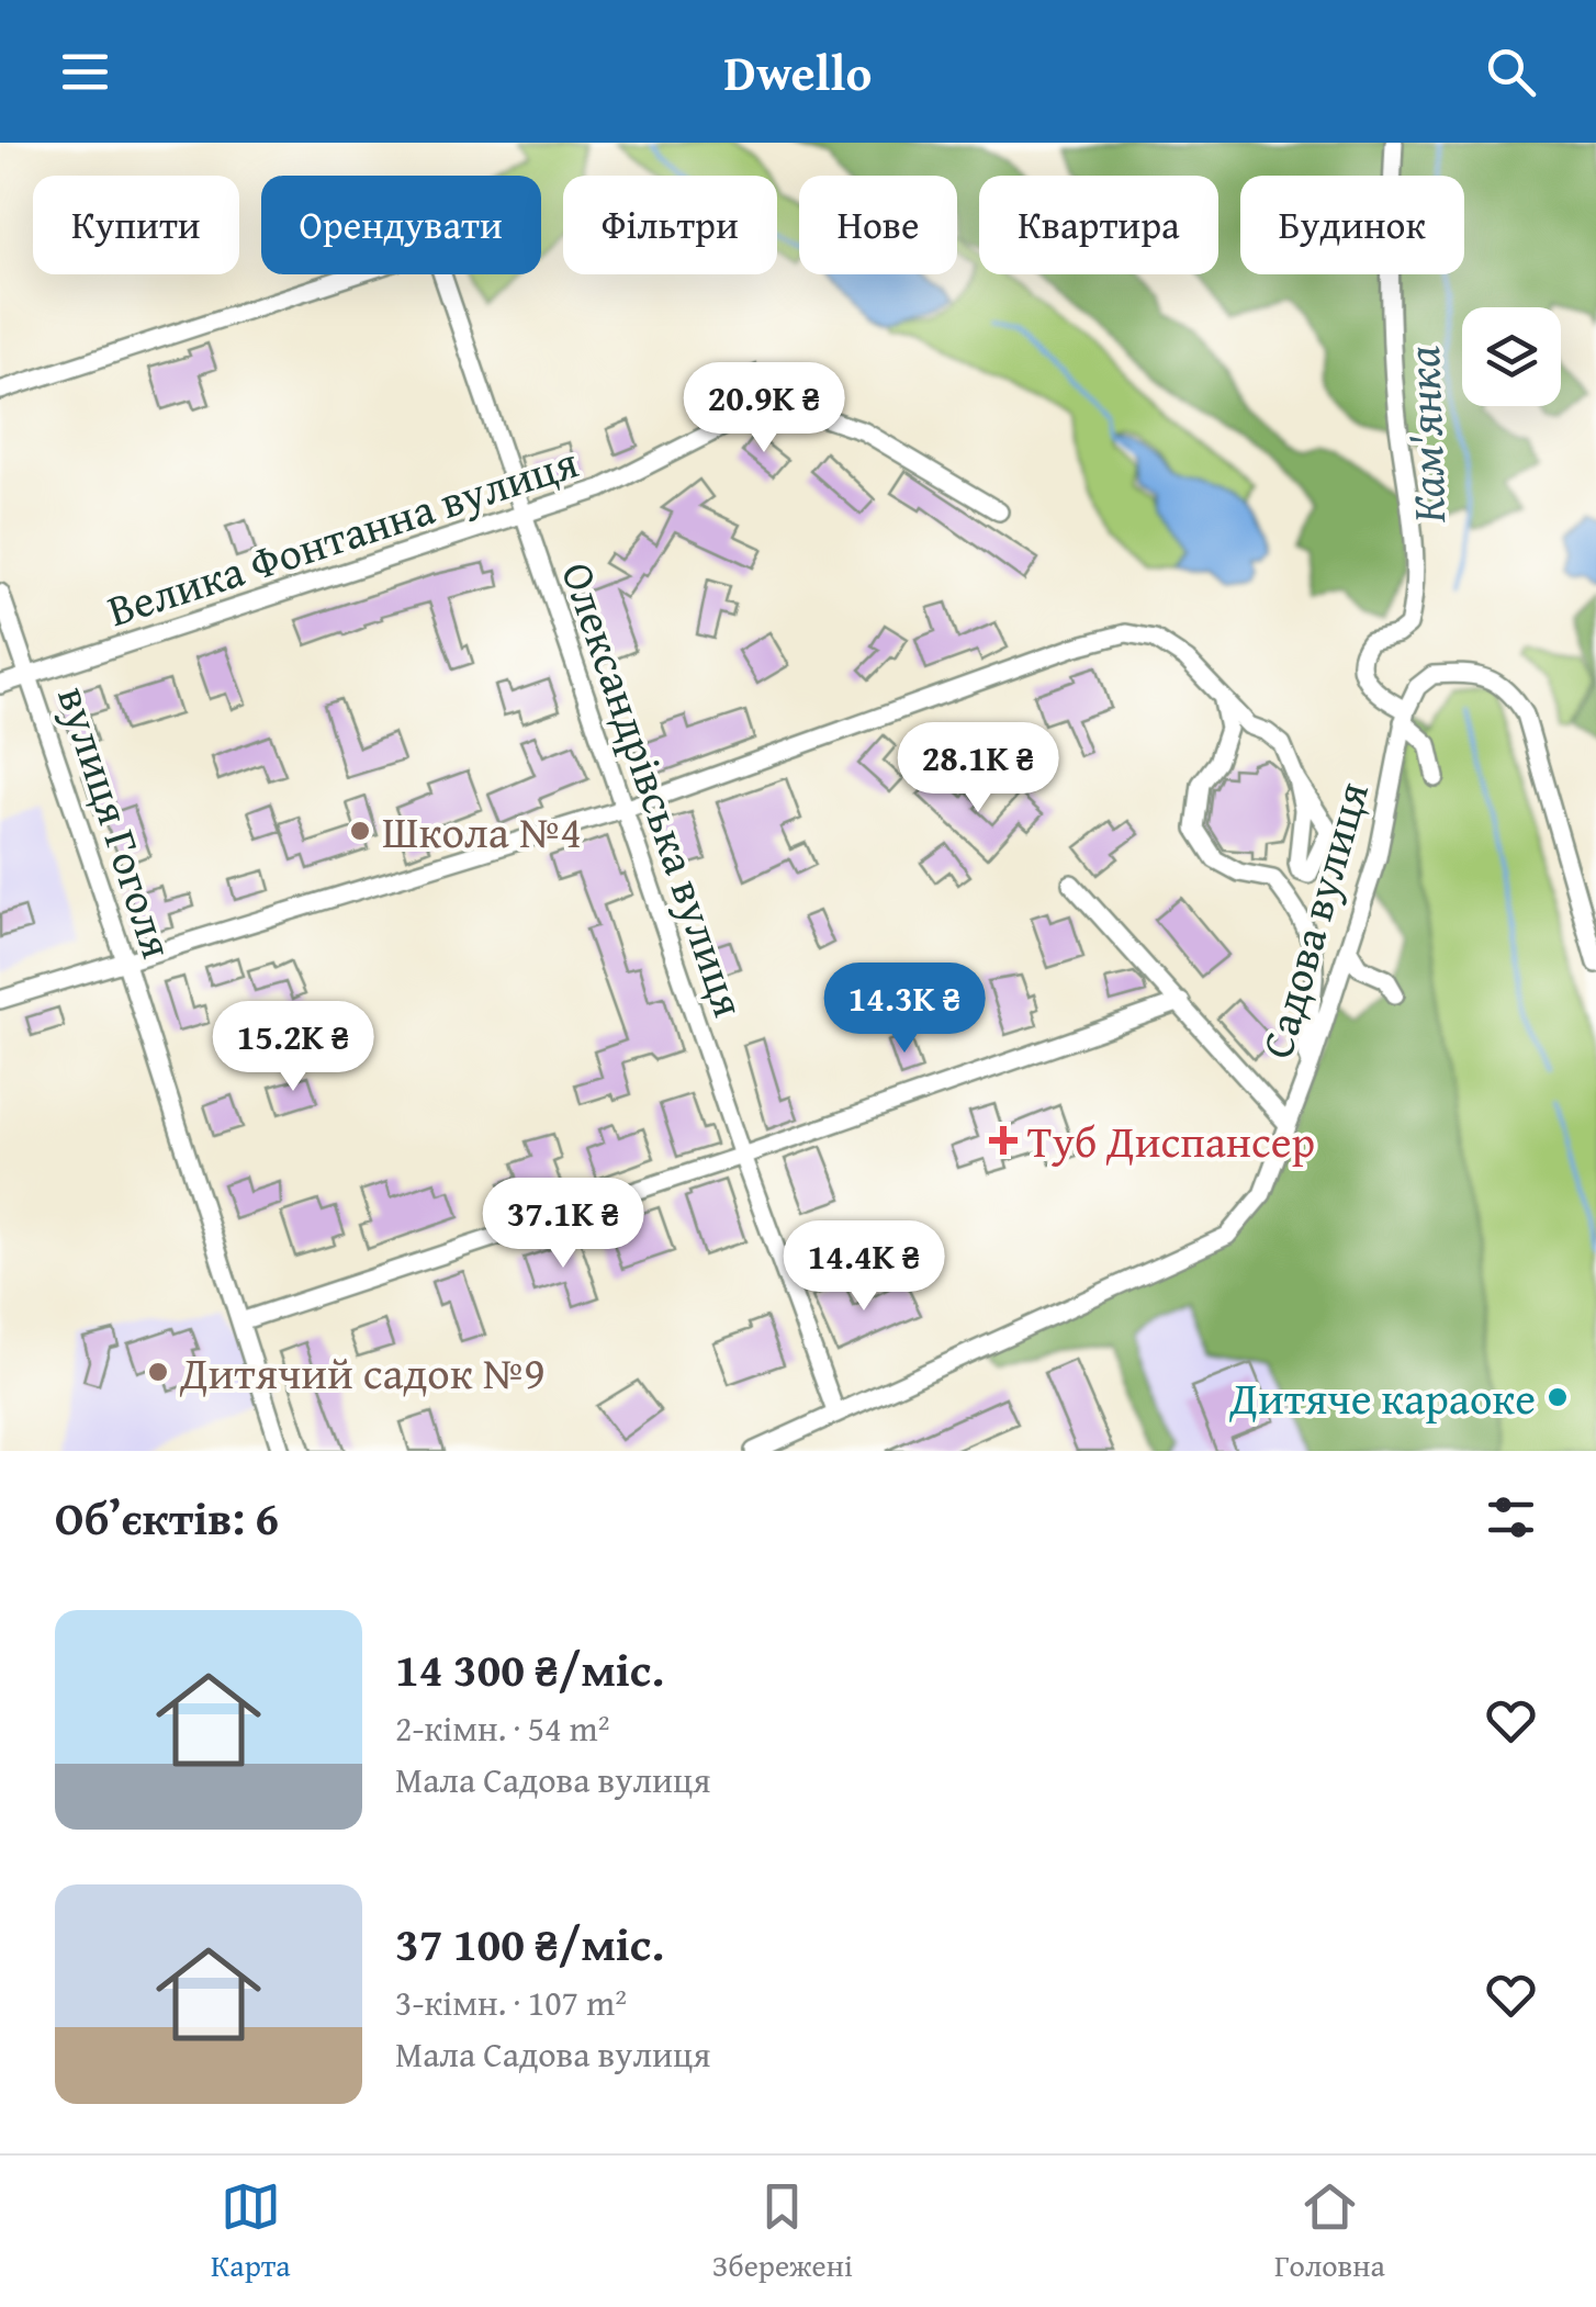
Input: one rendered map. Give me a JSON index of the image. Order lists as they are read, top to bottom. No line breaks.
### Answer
{"streets":{"street":["Велика Фонтанна вулиця","Олександрівська вулиця","вулиця Гоголя","Садова вулиця"]},"crossings":[["Велика Фонтанна вулиця","Олександрівська вулиця"],["Велика Фонтанна вулиця","вулиця Гоголя"],["Олександрівська вулиця","Садова вулиця"]],"water":["Кам'янка"],"places":{"other":["Школа №4","Дитячий садок №9","Дитяче караоке"],"health":["Туб Диспансер"]},"page":{"header":"Dwello","chip":["Купити","Орендувати","Фільтри","Нове","Квартира","Будинок"],"price":["20.9K ₴","28.1K ₴","14.3K ₴","15.2K ₴","37.1K ₴","14.4K ₴"],"heading":"Об’єктів: 6","list":[{"name":"14 300 ₴/міс.","note":"2-кімн. · 54 m² · Мала Садова вулиця"},{"name":"37 100 ₴/міс.","note":"3-кімн. · 107 m² · Мала Садова вулиця"}],"tabs":["Карта","Збережені","Головна"]}}
